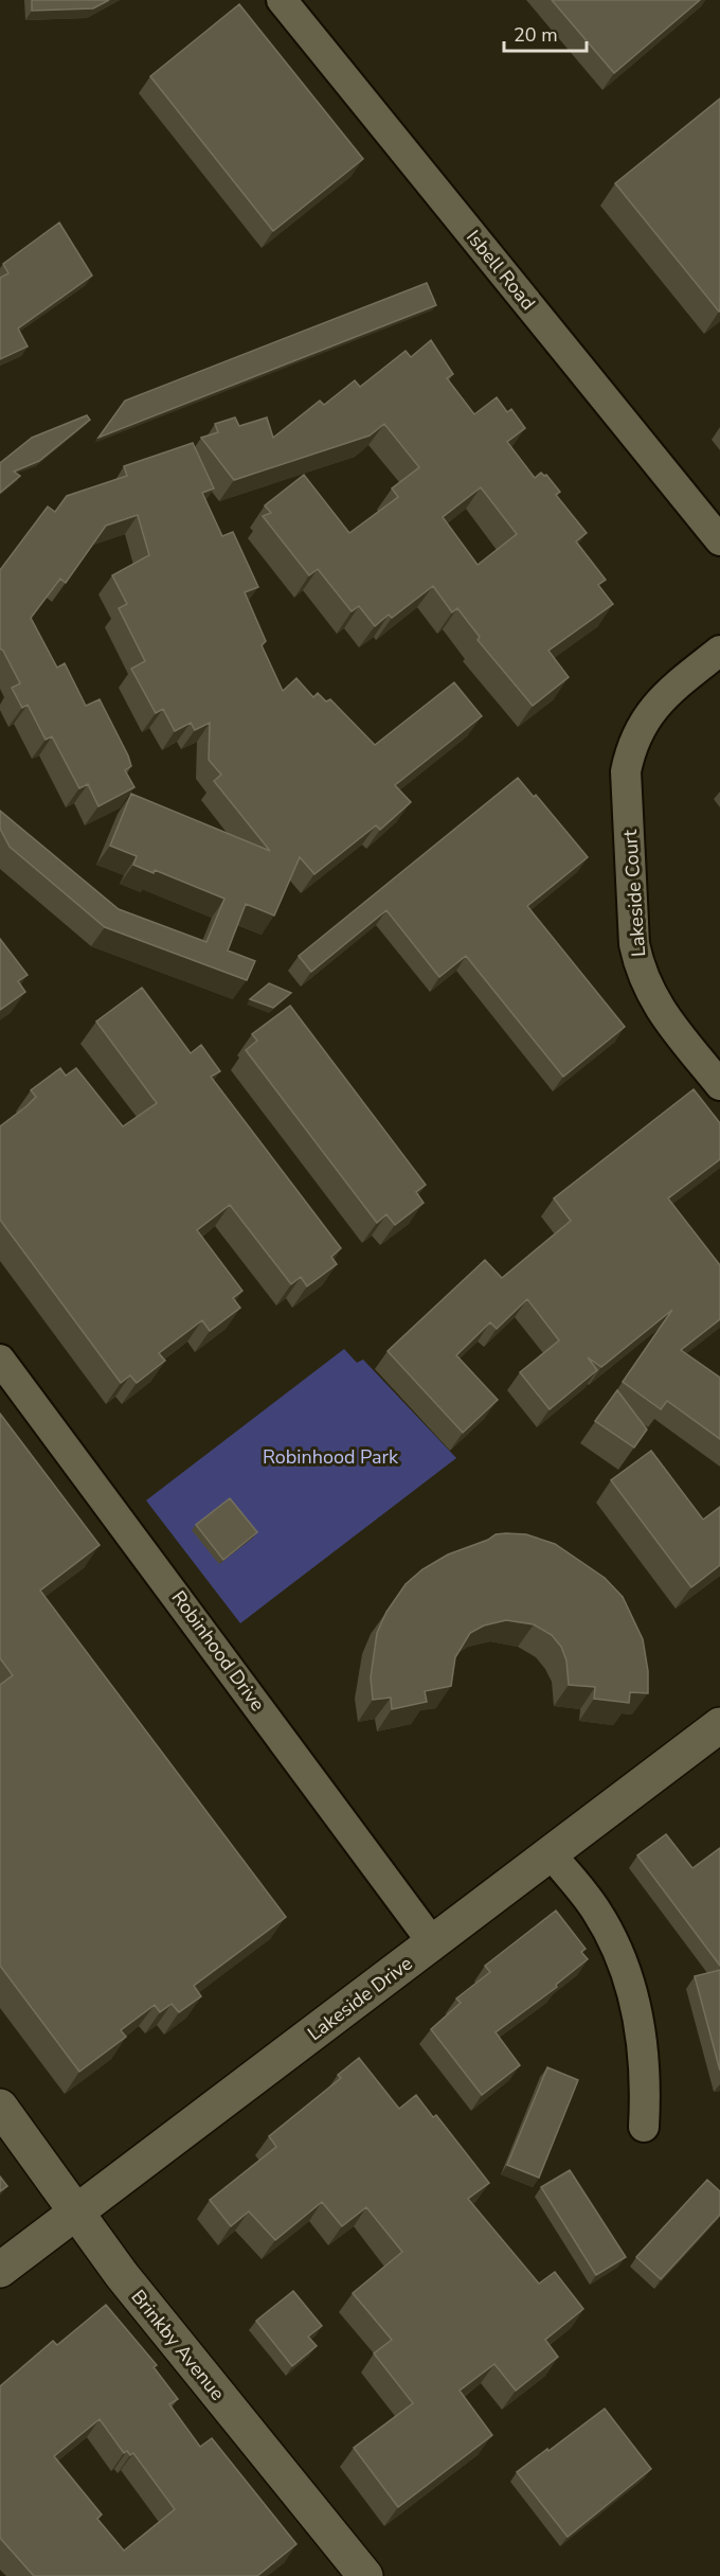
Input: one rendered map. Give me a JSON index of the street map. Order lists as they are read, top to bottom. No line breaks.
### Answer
{"streets":{"street":["Isbell Road","Lakeside Court","Robinhood Drive","Lakeside Drive","Brinkby Avenue"]},"crossings":[["Robinhood Drive","Lakeside Drive"],["Lakeside Drive","Brinkby Avenue"]],"parks":["Robinhood Park"],"scale_bar":"20 m"}
